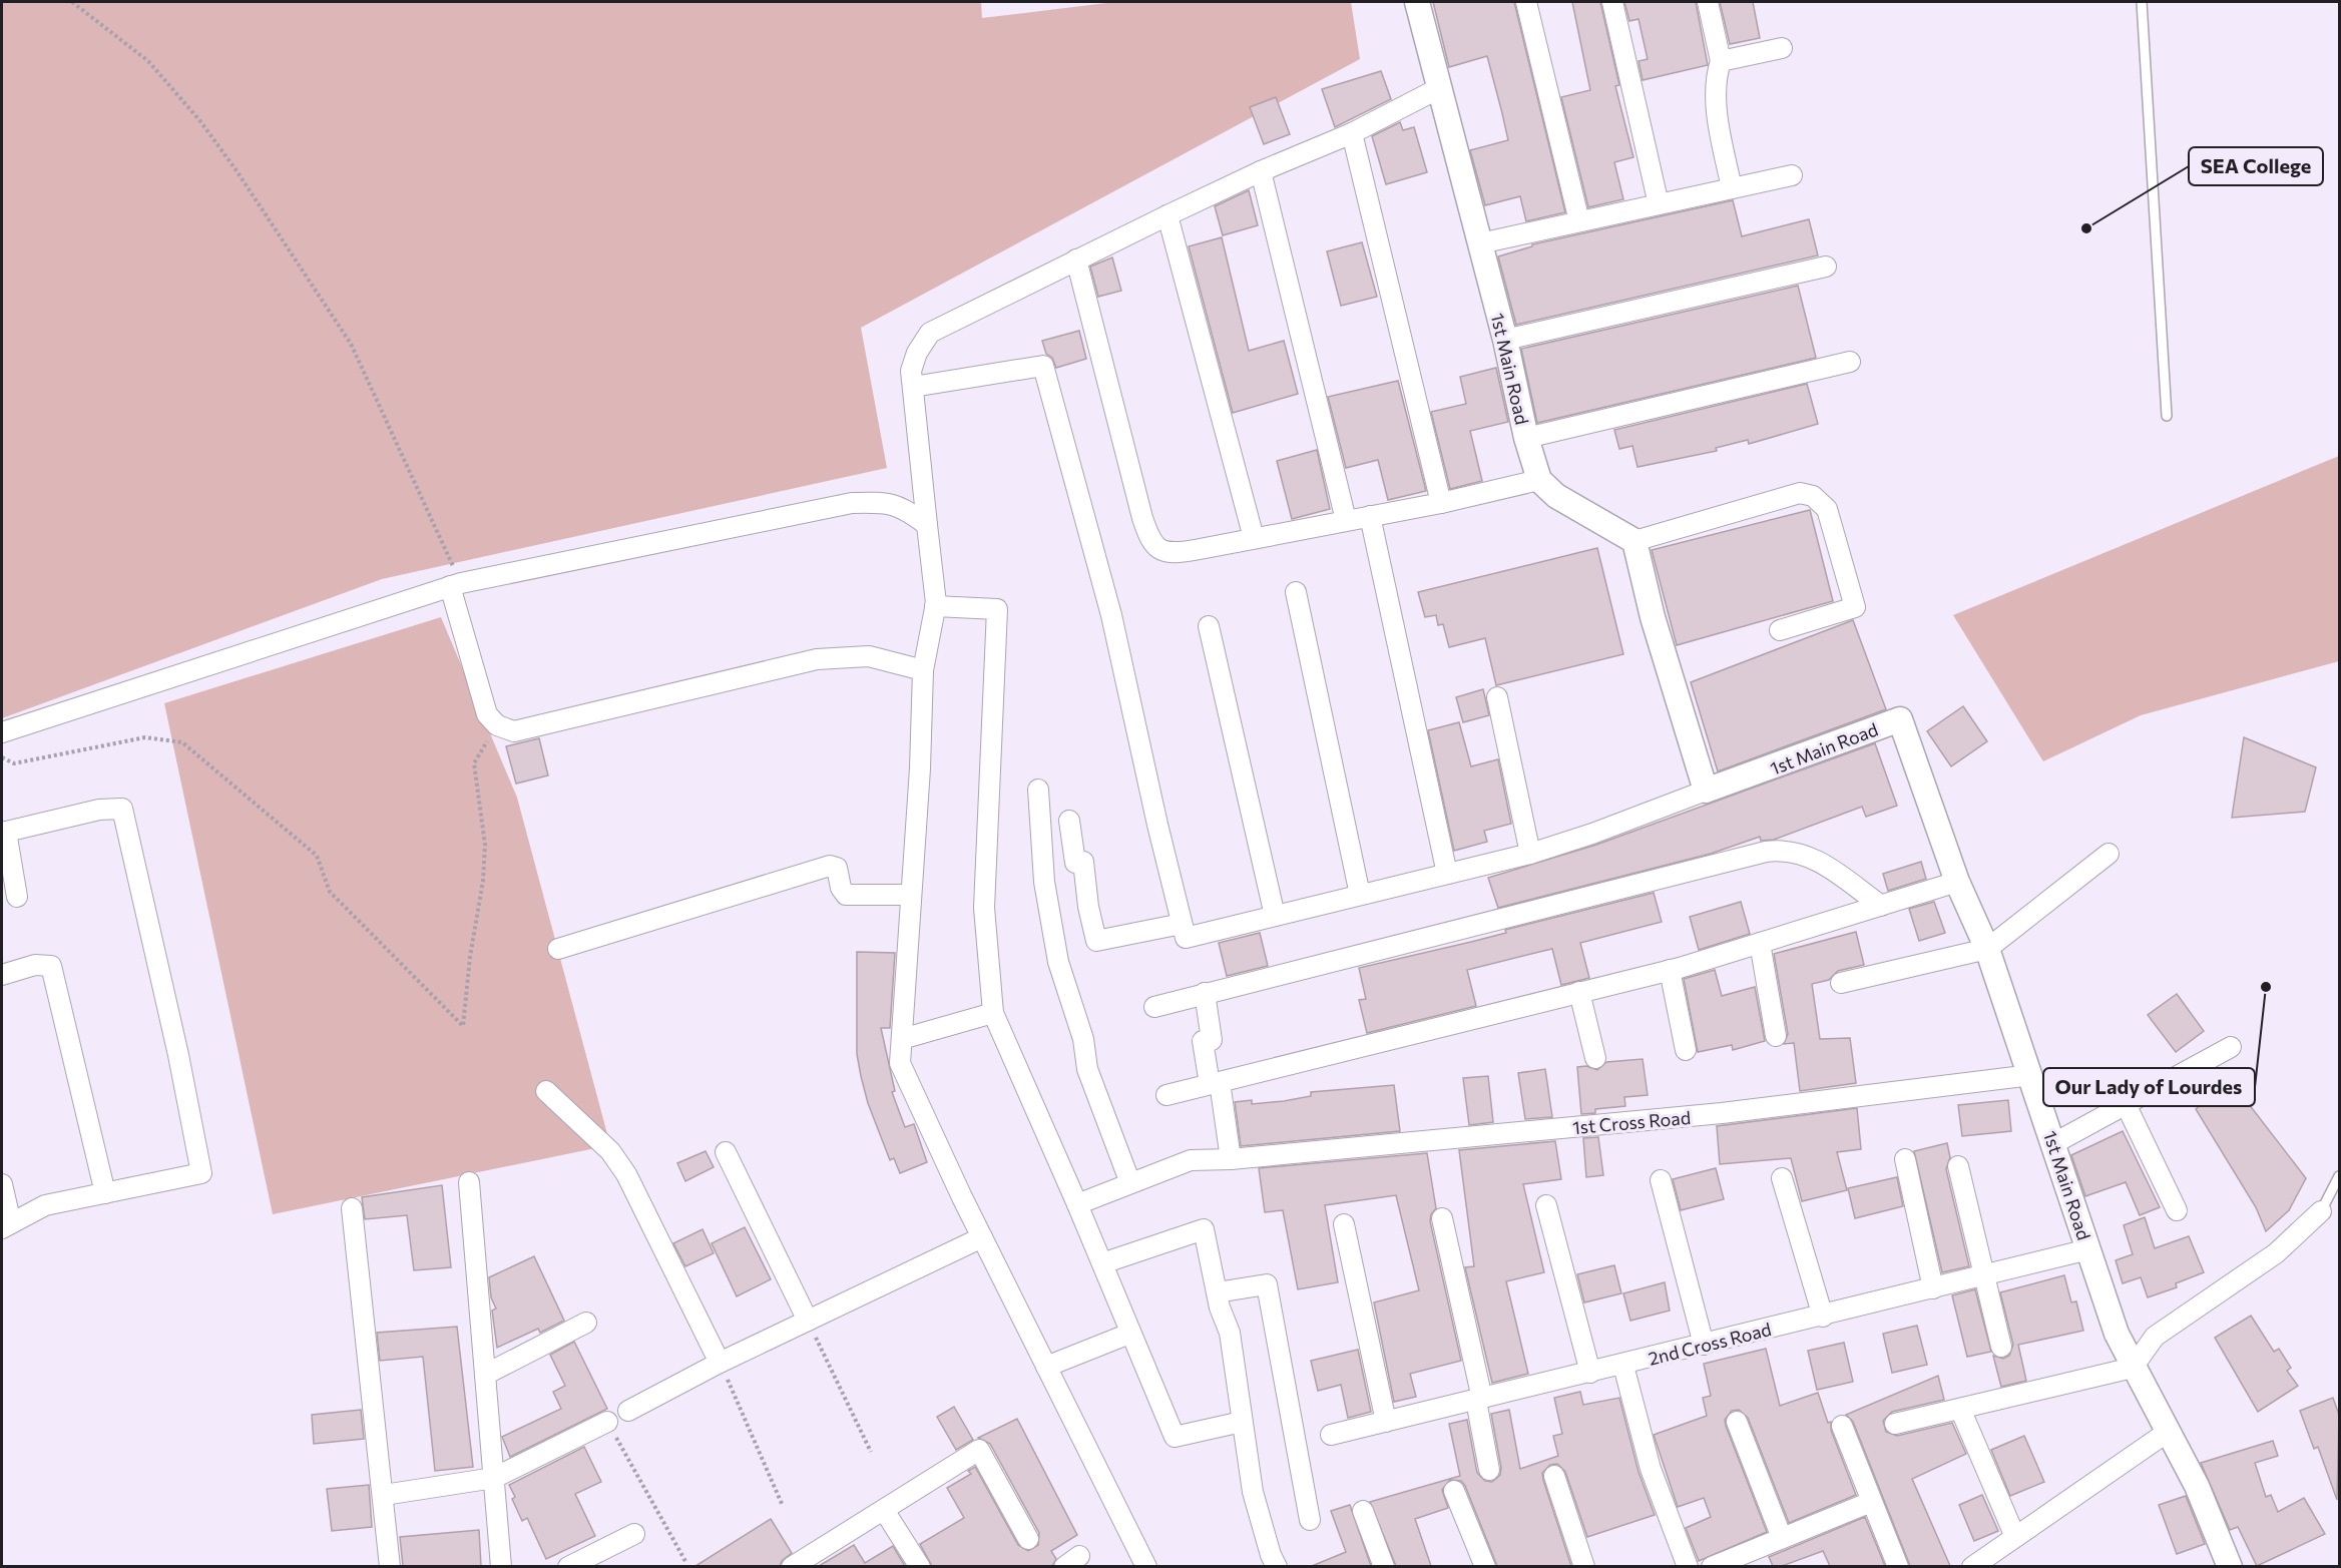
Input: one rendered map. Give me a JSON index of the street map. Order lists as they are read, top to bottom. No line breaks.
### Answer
{"streets":{"street":["1st Main Road","1st Cross Road","2nd Cross Road"]},"crossings":[["1st Main Road","1st Cross Road"],["1st Main Road","2nd Cross Road"]],"places":["SEA College","Our Lady of Lourdes"]}
